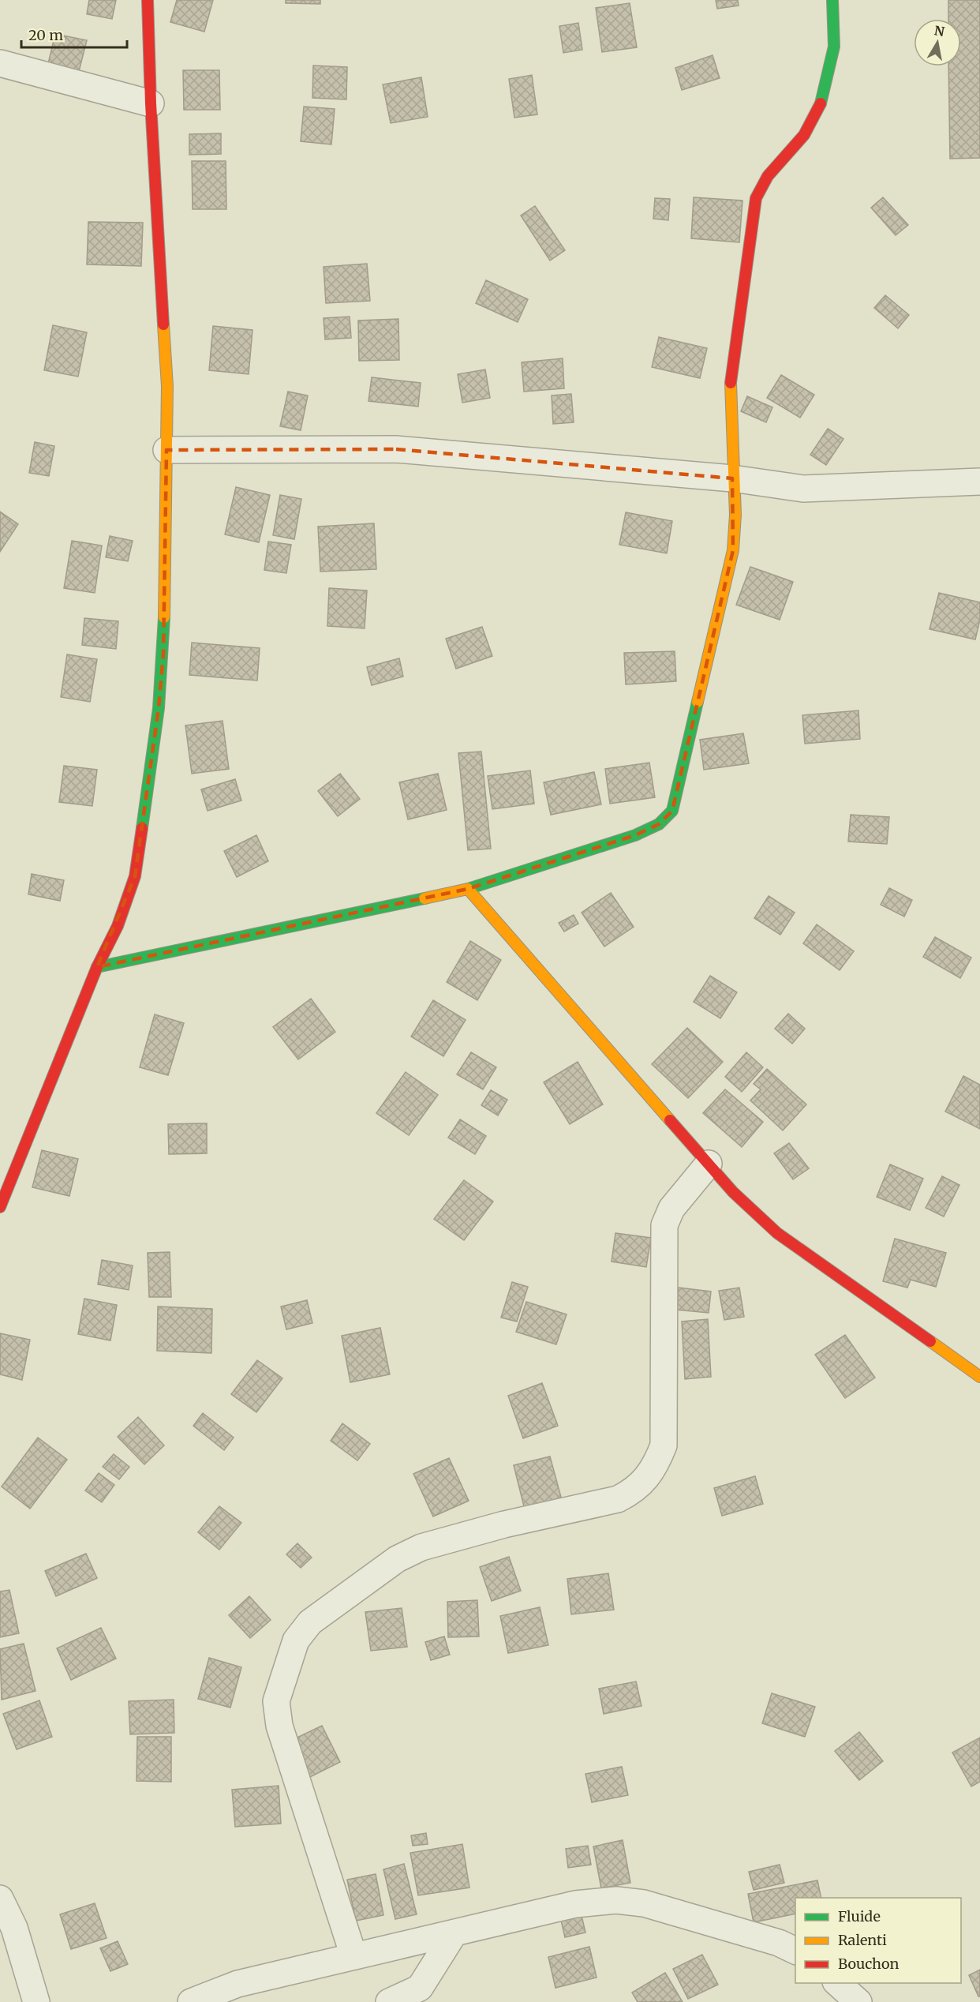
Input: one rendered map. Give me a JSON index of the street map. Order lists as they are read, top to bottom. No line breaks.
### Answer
{"legend":["Fluide","Ralenti","Bouchon"],"scale_bar":"20 m","north":"top"}
